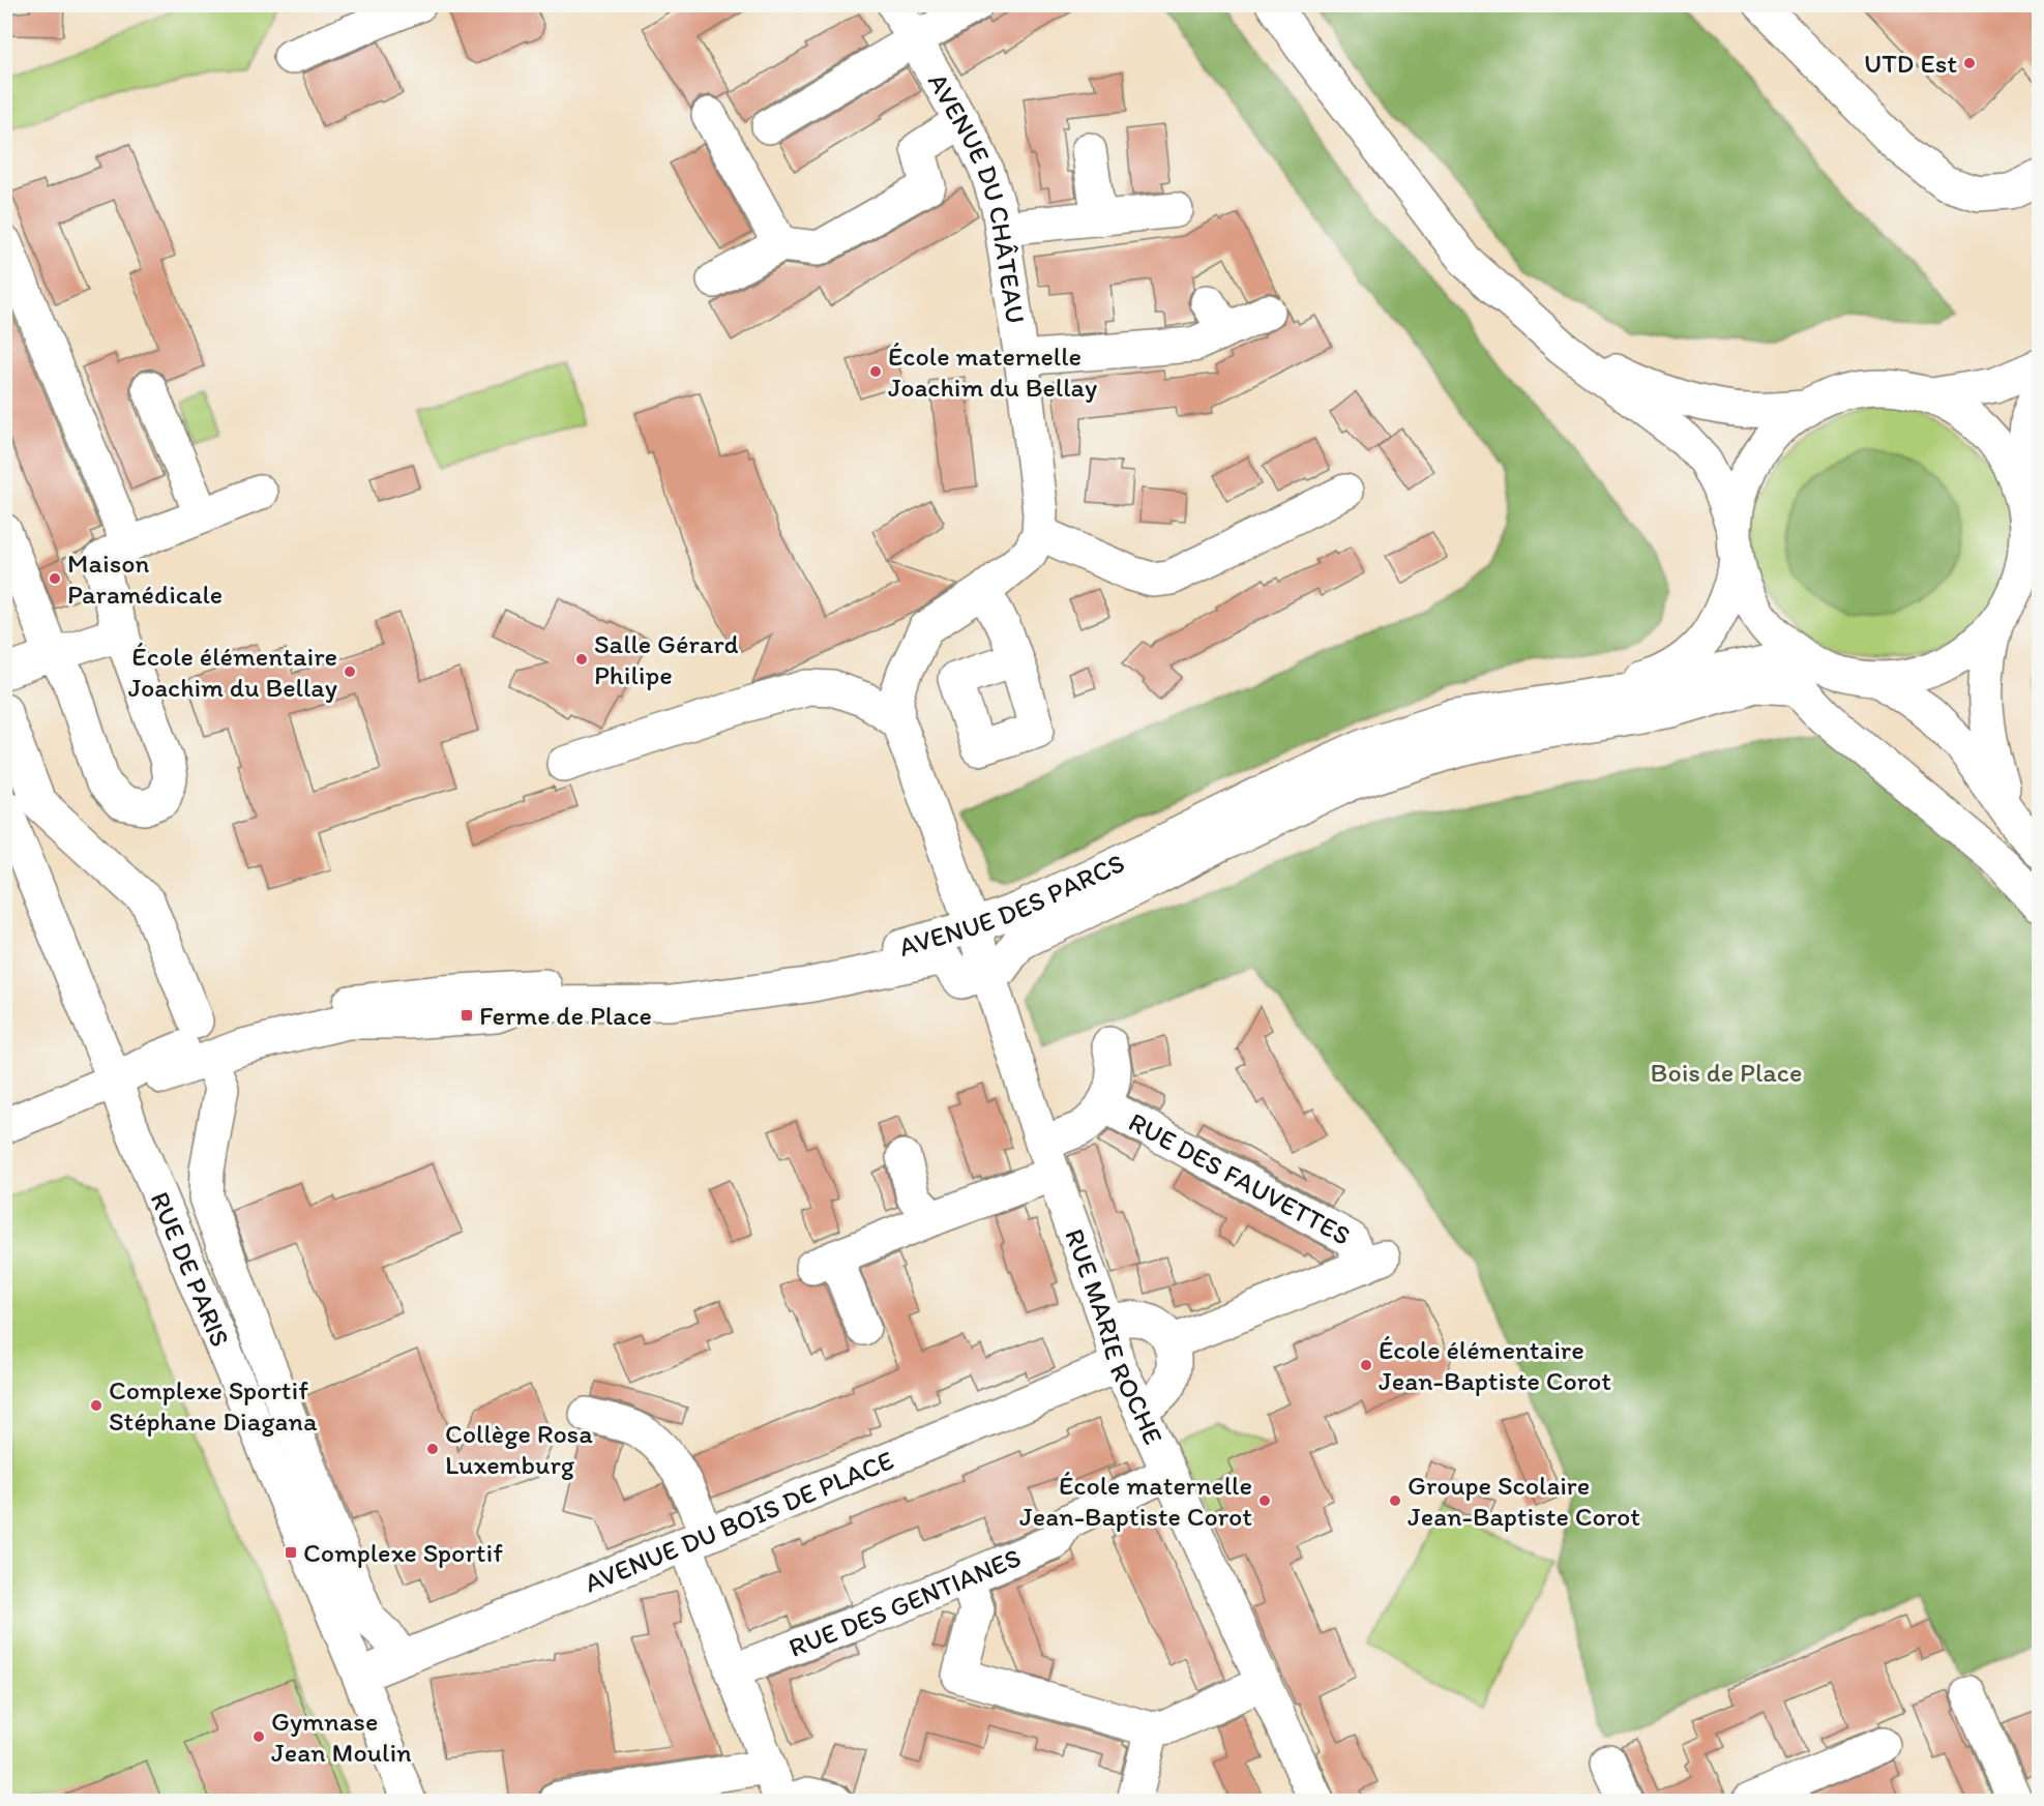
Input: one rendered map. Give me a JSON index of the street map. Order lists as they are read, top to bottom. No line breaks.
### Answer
{"streets":{"street":["AVENUE DU CHÂTEAU","AVENUE DES PARCS","RUE DES FAUVETTES","RUE DE PARIS","RUE MARIE ROCHE","AVENUE DU BOIS DE PLACE","RUE DES GENTIANES"]},"crossings":[["AVENUE DES PARCS","RUE DE PARIS"],["AVENUE DES PARCS","RUE MARIE ROCHE"],["RUE DES FAUVETTES","RUE MARIE ROCHE"],["RUE DE PARIS","AVENUE DU BOIS DE PLACE"],["RUE MARIE ROCHE","AVENUE DU BOIS DE PLACE"],["RUE MARIE ROCHE","RUE DES GENTIANES"]],"parks":["Bois de Place"],"places":{"other":["UTD Est","École maternelle Joachim du Bellay","Maison Paramédicale","Salle Gérard Philipe","École élémentaire Joachim du Bellay","École élémentaire Jean-Baptiste Corot","Complexe Sportif Stéphane Diagana","Collège Rosa Luxemburg","École maternelle Jean-Baptiste Corot","Groupe Scolaire Jean-Baptiste Corot","Gymnase Jean Moulin"],"transit":["Ferme de Place","Complexe Sportif"]}}
